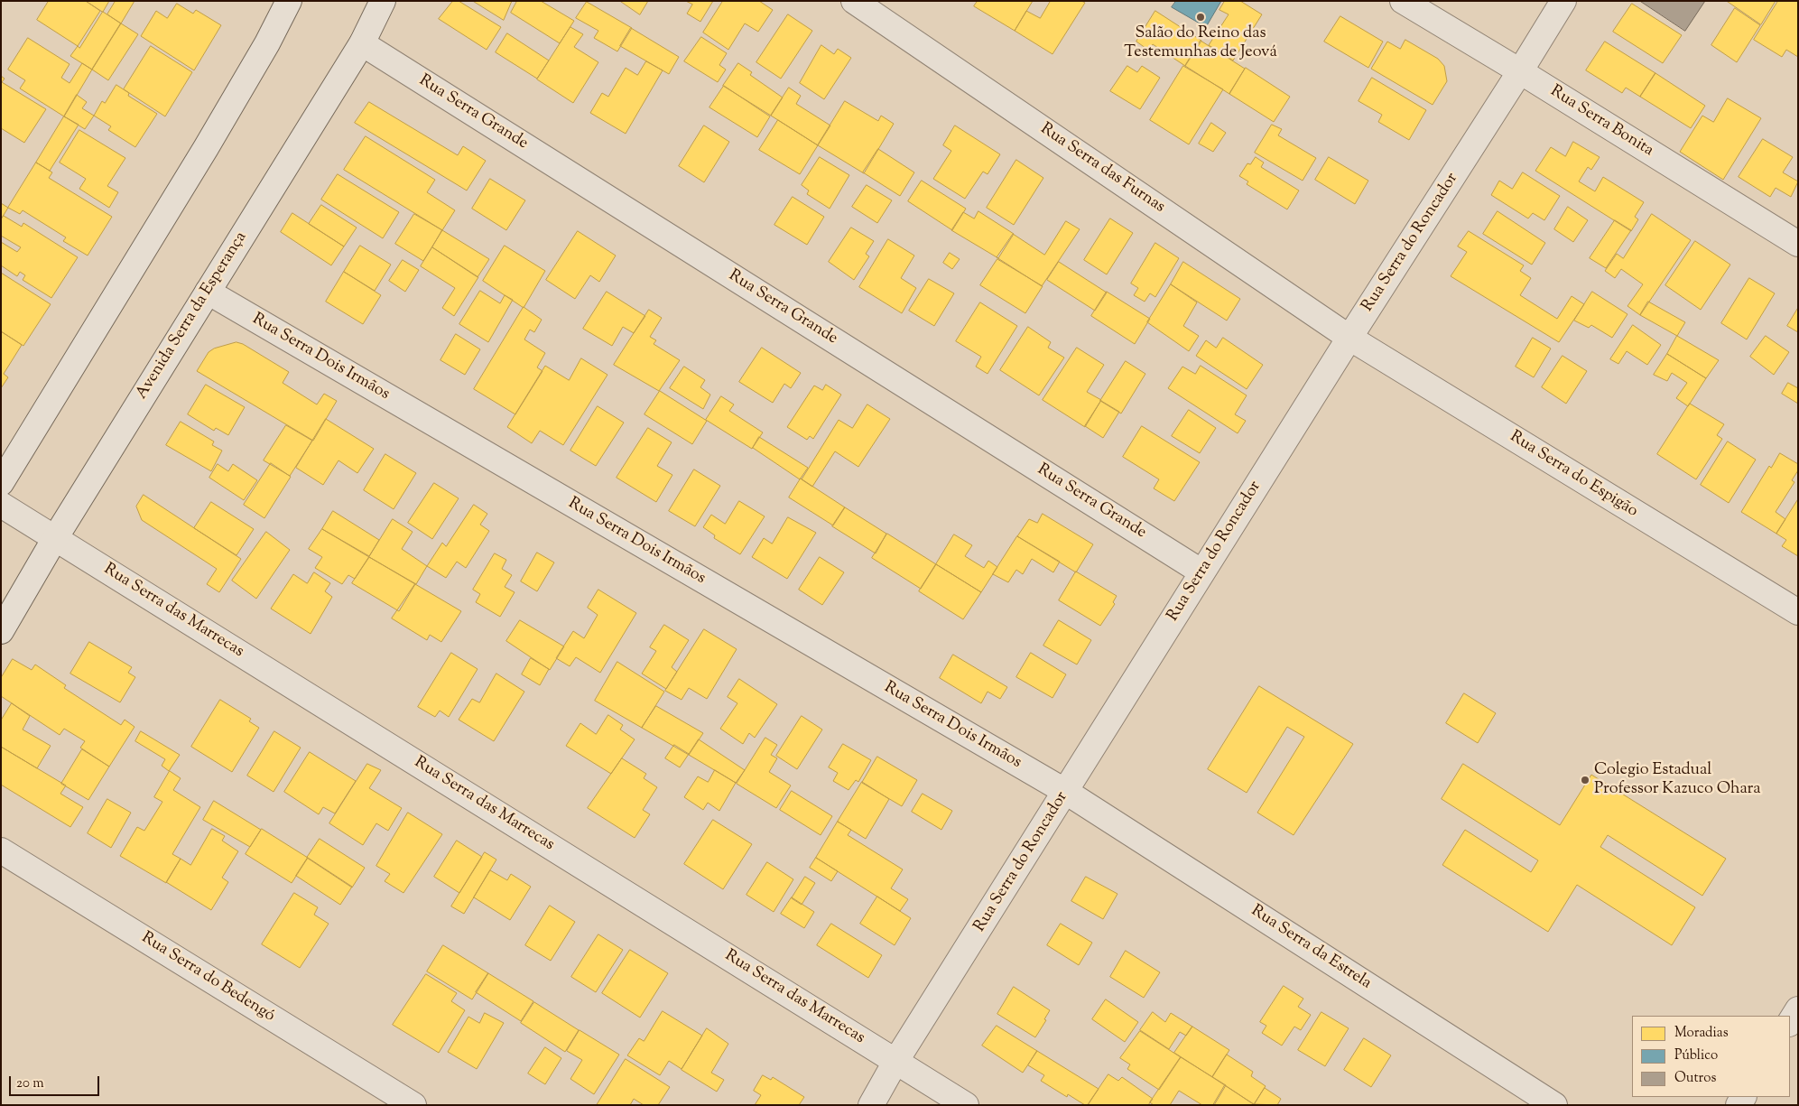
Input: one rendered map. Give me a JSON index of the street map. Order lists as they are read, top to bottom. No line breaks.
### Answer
{"streets":{"street":["Rua Serra Grande","Rua Serra Bonita","Rua Serra das Furnas","Rua Serra do Roncador","Avenida Serra da Esperança","Rua Serra Dois Irmãos","Rua Serra do Espigão","Rua Serra das Marrecas","Rua Serra da Estrela","Rua Serra do Bedengó"]},"crossings":[["Rua Serra Grande","Rua Serra do Roncador"],["Rua Serra Grande","Avenida Serra da Esperança"],["Rua Serra Bonita","Rua Serra do Roncador"],["Rua Serra das Furnas","Rua Serra do Roncador"],["Rua Serra das Furnas","Rua Serra do Espigão"],["Rua Serra do Roncador","Rua Serra Dois Irmãos"],["Rua Serra do Roncador","Rua Serra do Espigão"],["Rua Serra do Roncador","Rua Serra das Marrecas"],["Rua Serra do Roncador","Rua Serra da Estrela"],["Avenida Serra da Esperança","Rua Serra Dois Irmãos"],["Avenida Serra da Esperança","Rua Serra das Marrecas"],["Rua Serra Dois Irmãos","Rua Serra da Estrela"]],"places":["Salão do Reino das Testemunhas de Jeová","Colegio Estadual Professor Kazuco Ohara"],"legend":["Moradias","Público","Outros"],"scale_bar":"20 m"}
